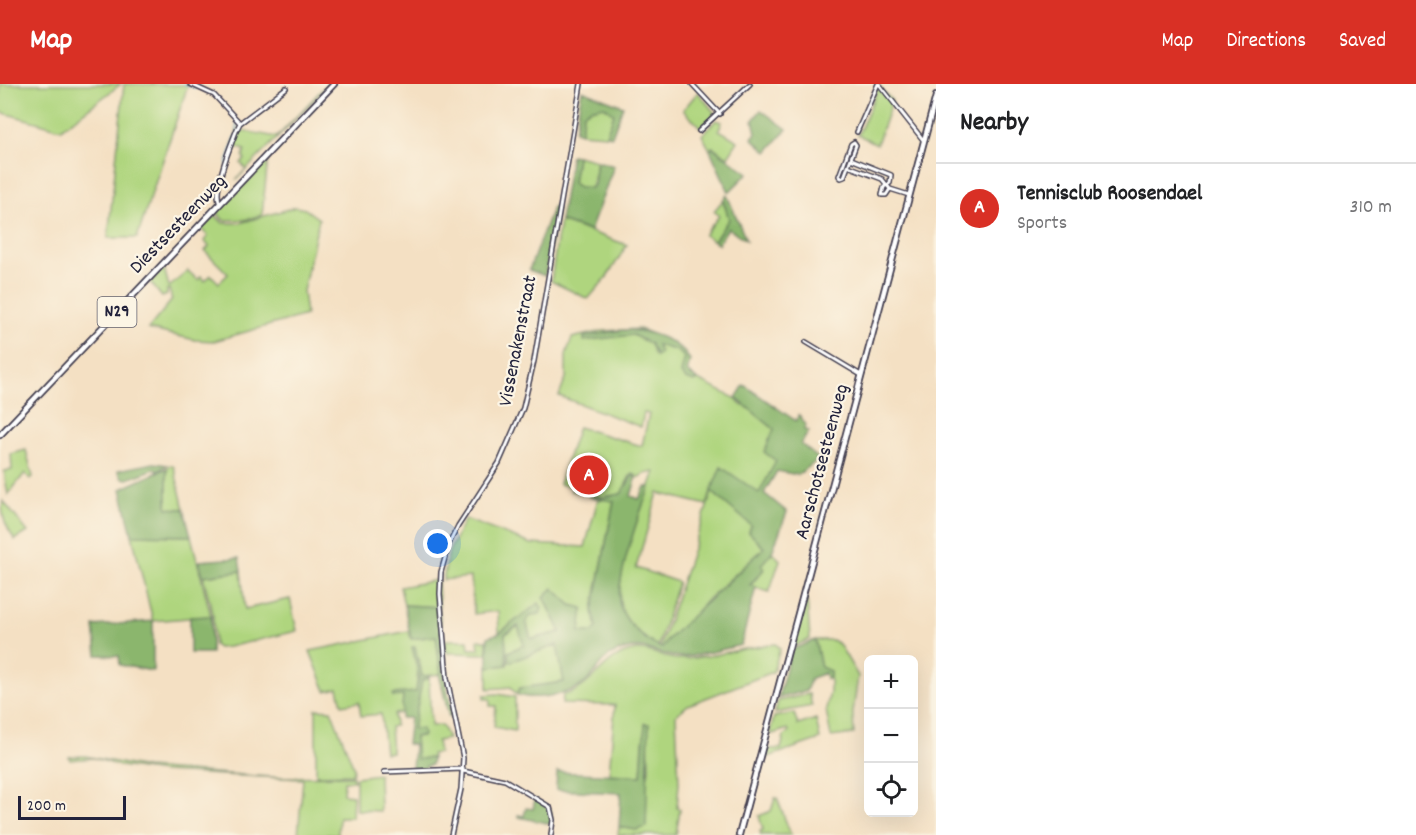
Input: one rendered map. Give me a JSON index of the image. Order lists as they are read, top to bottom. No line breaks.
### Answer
{"streets":{"main road":["Diestsesteenweg","N29","Aarschotsesteenweg"],"street":["Vissenakenstraat"]},"scale_bar":"200 m","page":{"header":"Map","nav":["Map","Directions","Saved"],"heading":"Nearby","list":[{"mark":"A","name":"Tennisclub Roosendael","note":"Sports","value":"310 m"}],"pins":"A","map_buttons":["+","−"],"scale":"200 m"}}
